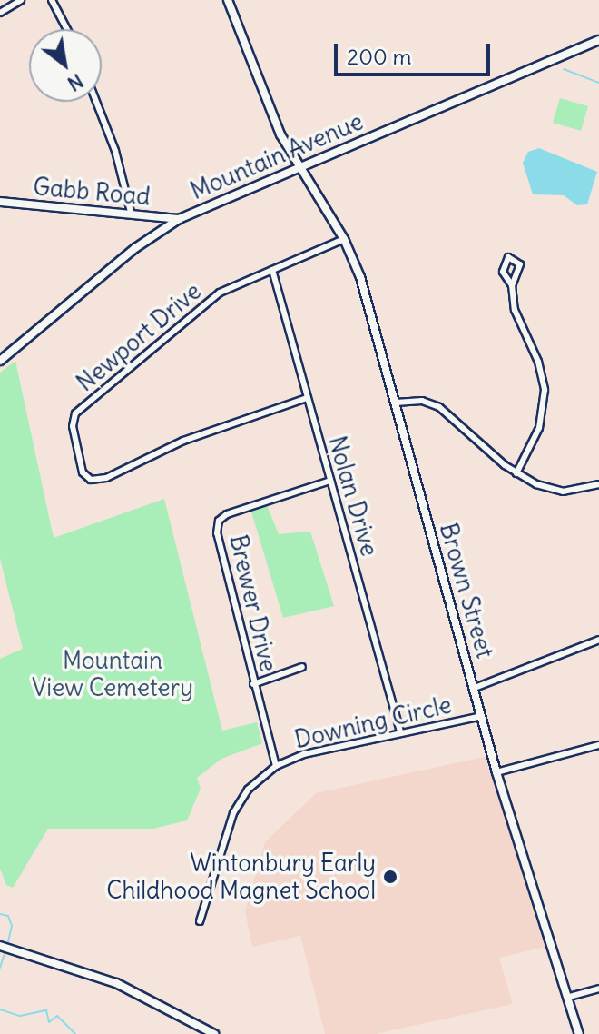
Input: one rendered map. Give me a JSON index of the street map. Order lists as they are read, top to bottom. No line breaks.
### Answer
{"streets":{"street":["Mountain Avenue","Gabb Road","Newport Drive","Nolan Drive","Brown Street","Brewer Drive","Downing Circle"]},"crossings":[["Mountain Avenue","Gabb Road"],["Mountain Avenue","Brown Street"],["Newport Drive","Nolan Drive"],["Newport Drive","Brown Street"],["Nolan Drive","Brewer Drive"],["Nolan Drive","Downing Circle"],["Brown Street","Downing Circle"],["Brewer Drive","Downing Circle"]],"parks":["Mountain View Cemetery"],"places":["Wintonbury Early Childhood Magnet School"],"scale_bar":"200 m","north":"bottom right"}
